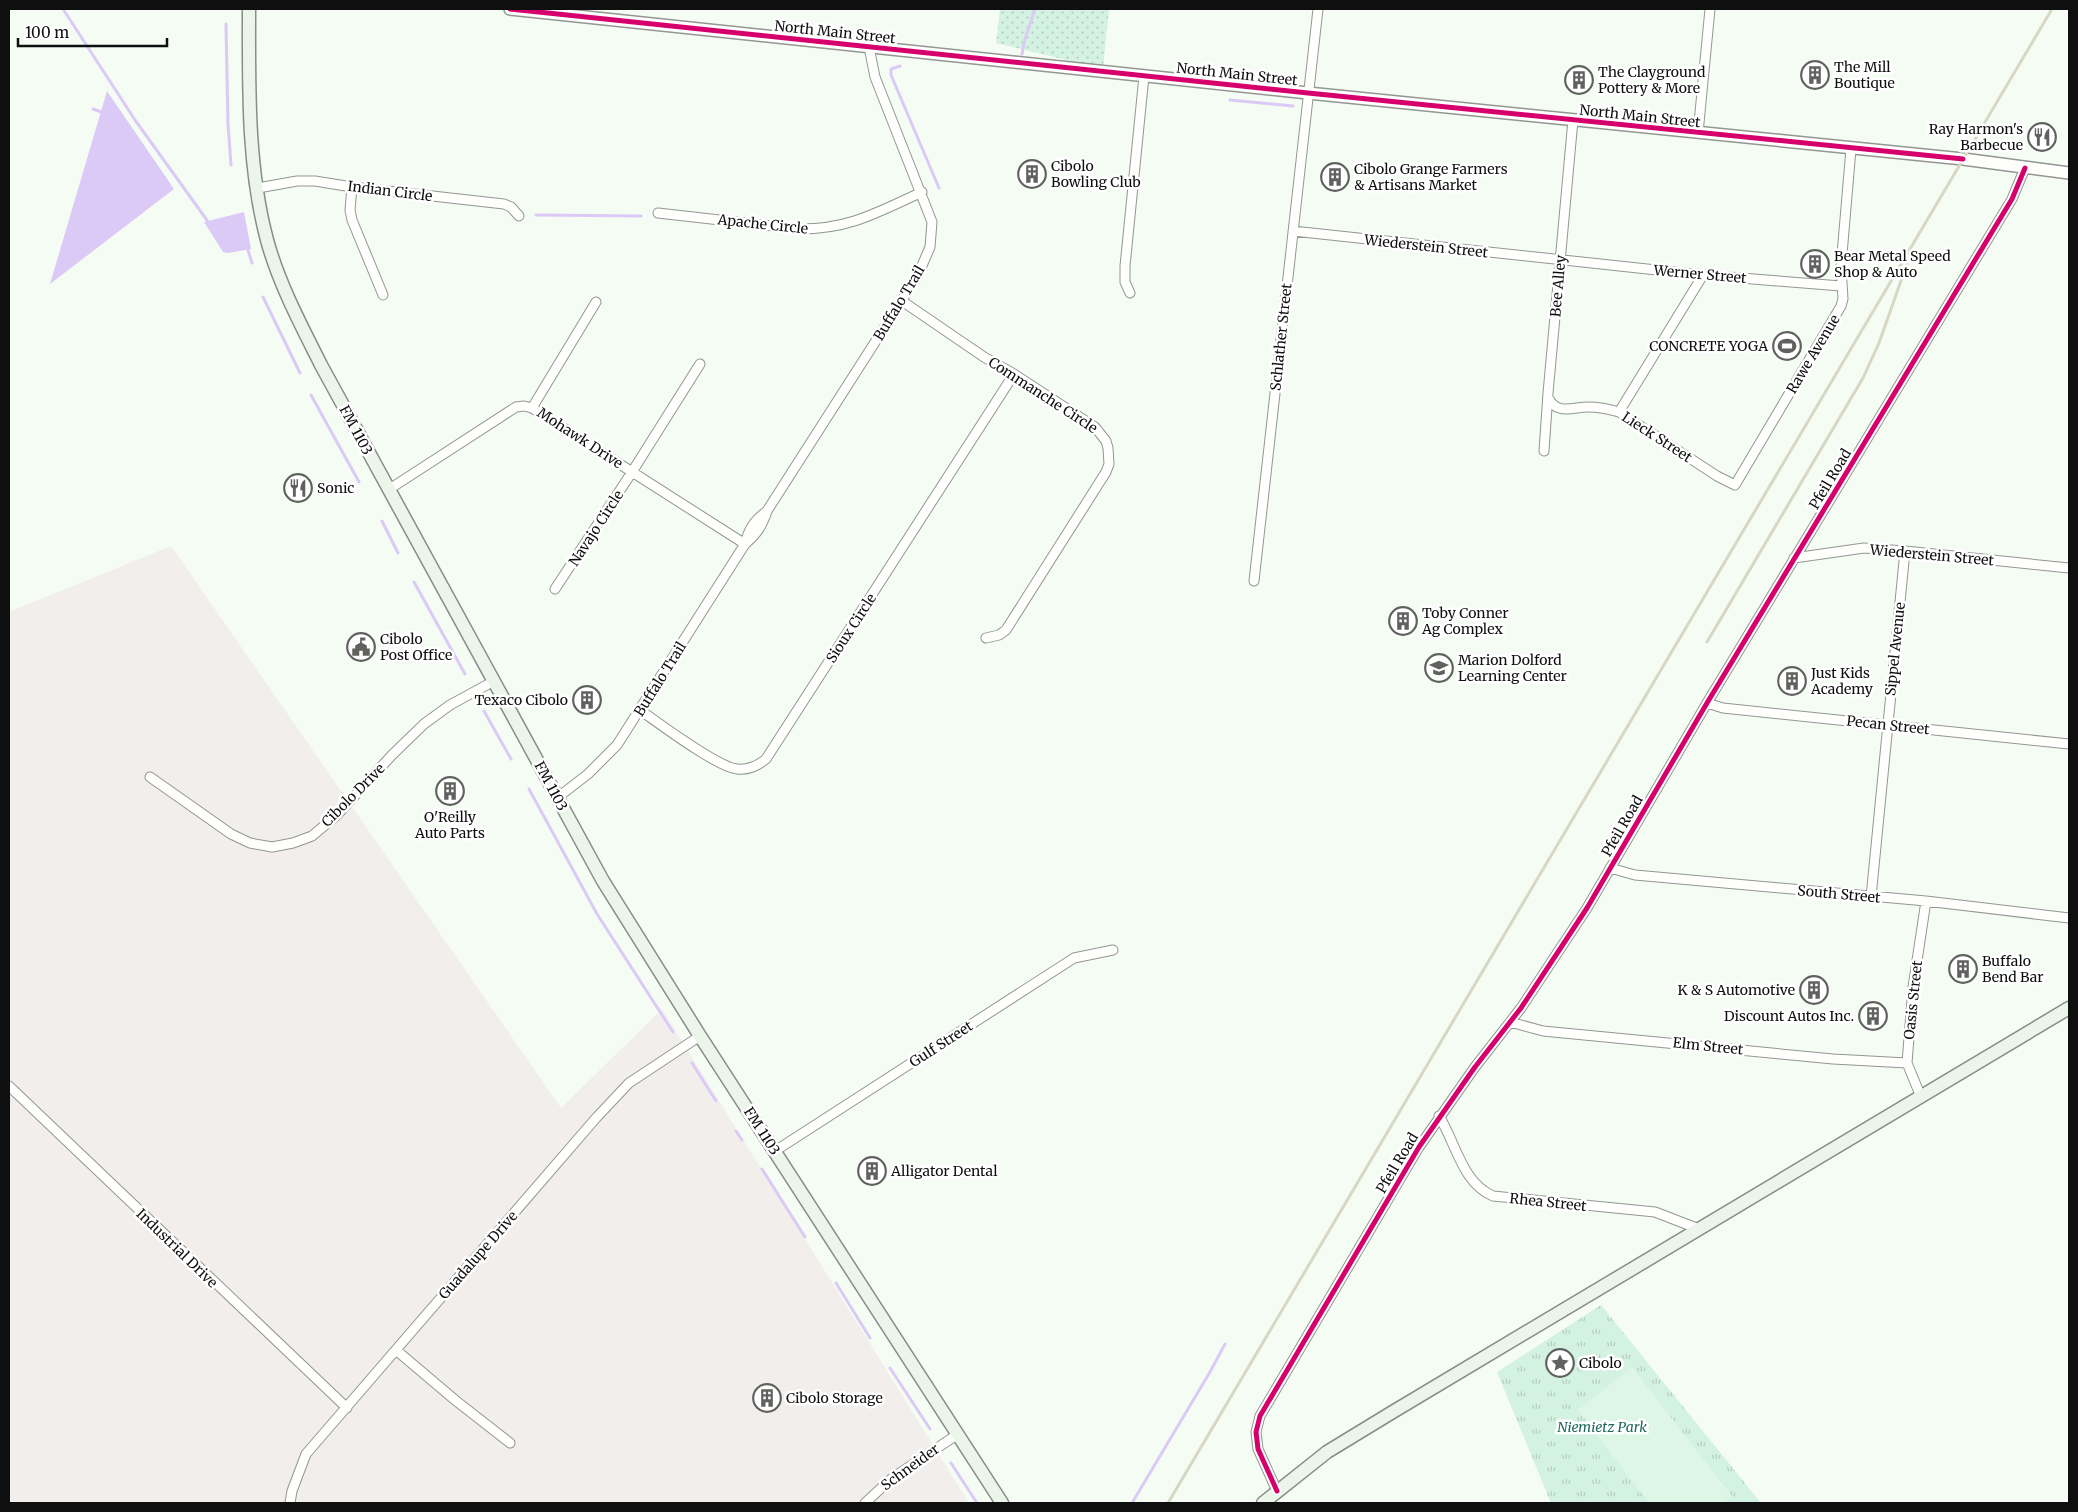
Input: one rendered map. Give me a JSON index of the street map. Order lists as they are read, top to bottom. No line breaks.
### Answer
{"streets":{"main road":["FM 1103"],"street":["North Main Street","Indian Circle","Apache Circle","Wiederstein Street","Werner Street","Bee Alley","Buffalo Trail","Schlather Street","Rawe Avenue","Commanche Circle","Lieck Street","Mohawk Drive","Pfeil Road","Navajo Circle","Sioux Circle","Sippel Avenue","Pecan Street","Cibolo Drive","South Street","Oasis Street","Gulf Street","Elm Street","Rhea Street","Industrial Drive","Guadalupe Drive","Schneider"]},"crossings":[["North Main Street","Bee Alley"],["North Main Street","Buffalo Trail"],["North Main Street","Schlather Street"],["North Main Street","Rawe Avenue"],["North Main Street","Pfeil Road"],["Indian Circle","FM 1103"],["Apache Circle","Buffalo Trail"],["Wiederstein Street","Werner Street"],["Wiederstein Street","Bee Alley"],["Wiederstein Street","Schlather Street"],["Wiederstein Street","Pfeil Road"],["Wiederstein Street","Sippel Avenue"],["Werner Street","Bee Alley"],["Werner Street","Rawe Avenue"],["Bee Alley","Lieck Street"],["Buffalo Trail","Commanche Circle"],["Buffalo Trail","FM 1103"],["Buffalo Trail","Mohawk Drive"],["Buffalo Trail","Sioux Circle"],["Rawe Avenue","Lieck Street"],["Commanche Circle","Sioux Circle"],["FM 1103","Mohawk Drive"],["FM 1103","Cibolo Drive"],["FM 1103","Gulf Street"],["FM 1103","Guadalupe Drive"],["FM 1103","Schneider"],["Mohawk Drive","Navajo Circle"],["Pfeil Road","Pecan Street"],["Pfeil Road","South Street"],["Pfeil Road","Elm Street"],["Pfeil Road","Rhea Street"],["Sippel Avenue","Pecan Street"],["Sippel Avenue","South Street"],["South Street","Oasis Street"],["Oasis Street","Elm Street"],["Industrial Drive","Guadalupe Drive"]],"parks":["Niemietz Park"],"places":{"building":["The Mill Boutique","The Clayground Pottery & More","Cibolo Bowling Club","Cibolo Grange Farmers & Artisans Market","Bear Metal Speed Shop & Auto","Toby Conner Ag Complex","Just Kids Academy","Texaco Cibolo","O'Reilly Auto Parts","Buffalo Bend Bar","K & S Automotive","Discount Autos Inc.","Alligator Dental","Cibolo Storage"],"restaurant":["Ray Harmon's Barbecue","Sonic"],"sports":["CONCRETE YOGA"],"public building":["Cibolo Post Office"],"school or university":["Marion Dolford Learning Center"],"place":["Cibolo"]},"scale_bar":"100 m"}
